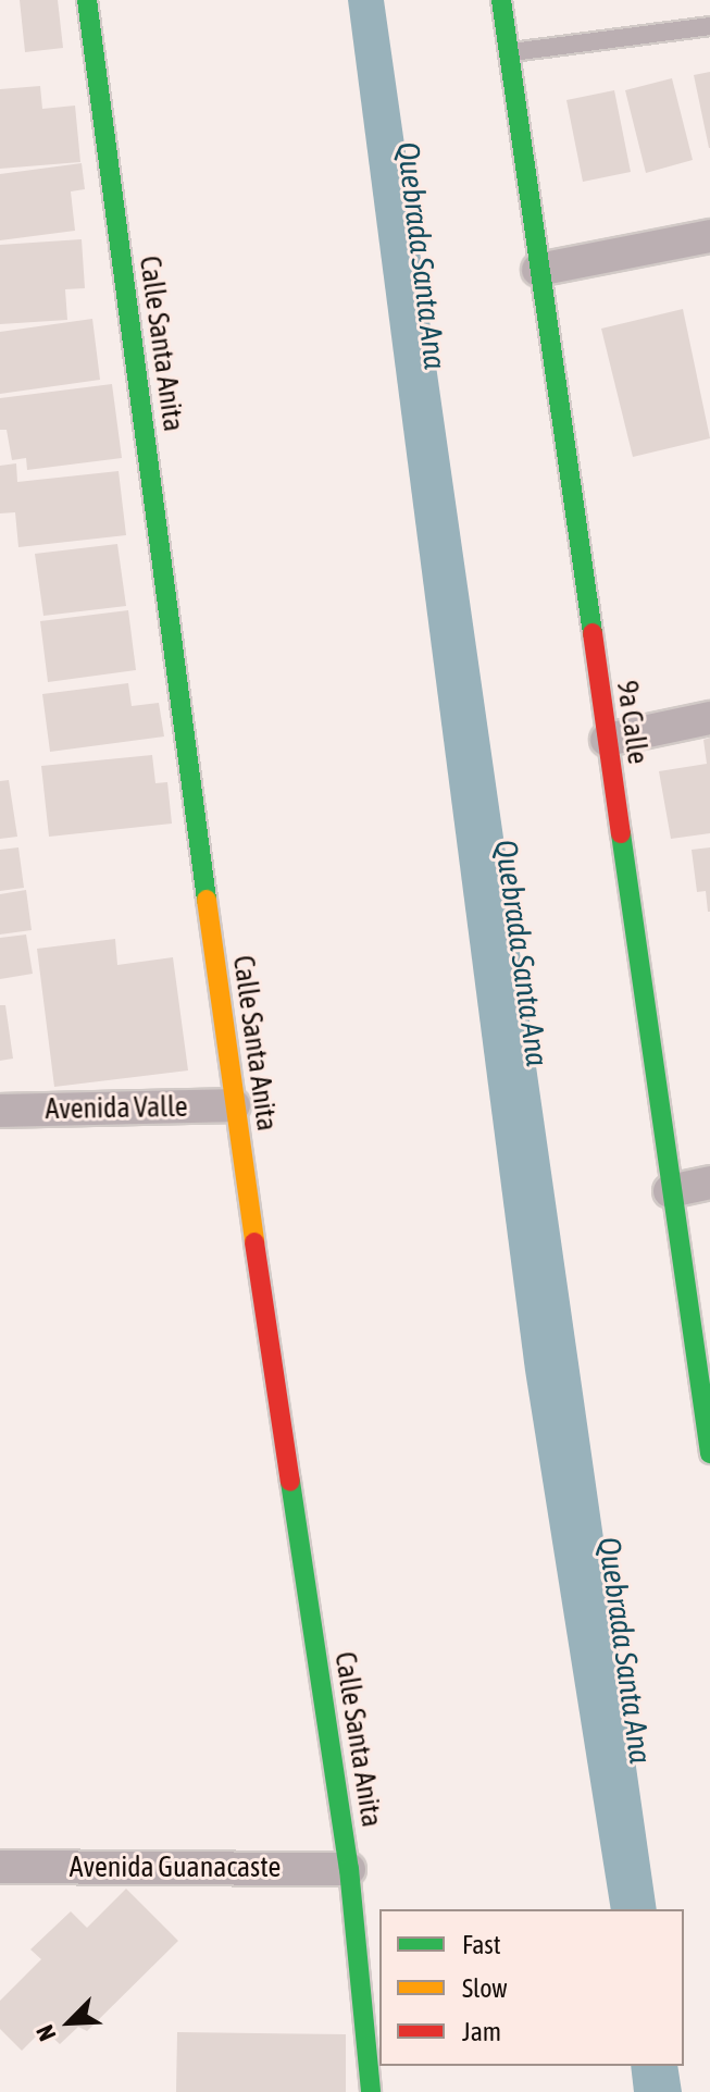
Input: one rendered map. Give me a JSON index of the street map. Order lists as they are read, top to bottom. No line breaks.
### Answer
{"streets":{"street":["Calle Santa Anita","9a Calle","Avenida Valle","Avenida Guanacaste"]},"crossings":[["Calle Santa Anita","Avenida Valle"],["Calle Santa Anita","Avenida Guanacaste"]],"water":["Quebrada Santa Ana"],"legend":["Fast","Slow","Jam"],"north":"bottom left"}
